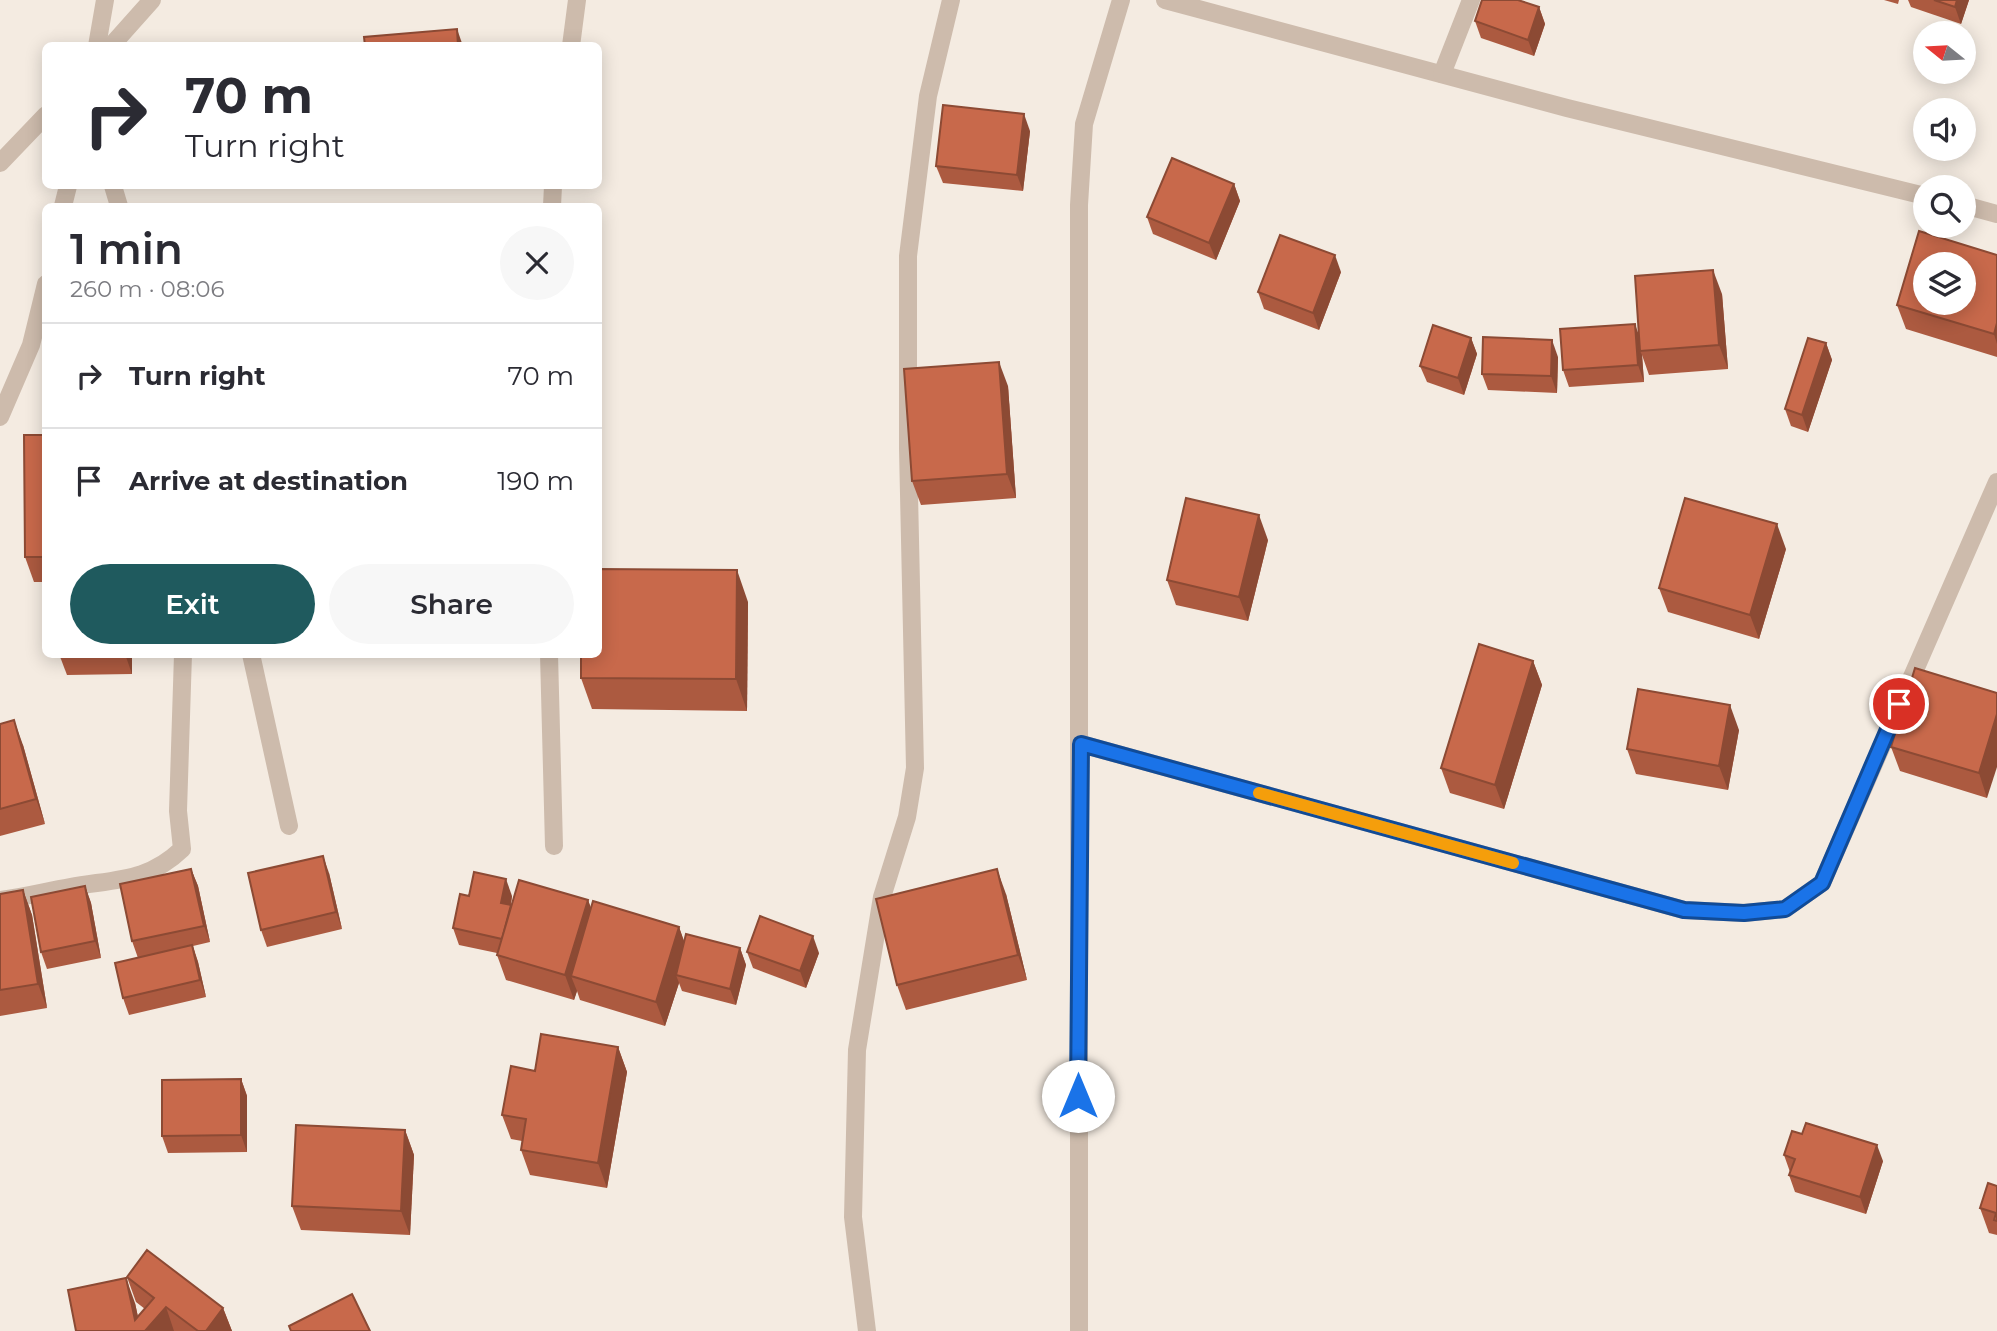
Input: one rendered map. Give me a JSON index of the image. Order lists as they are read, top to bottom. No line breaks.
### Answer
{"north":"left","page":{"turn":["70 m","Turn right"],"heading":["1 min","260 m · 08:06"],"list":[{"name":"Turn right","value":"70 m"},{"name":"Arrive at destination","value":"190 m"}],"buttons":["Exit","Share"]}}
